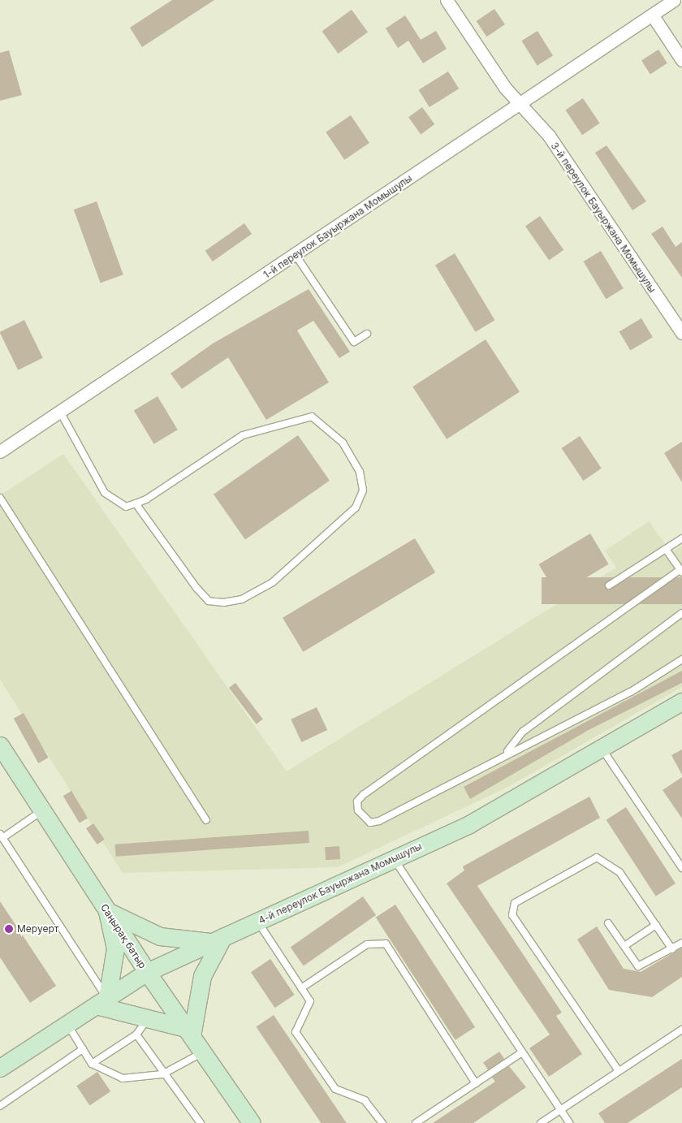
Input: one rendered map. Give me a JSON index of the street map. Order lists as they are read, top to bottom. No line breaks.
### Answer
{"streets":{"street":["3-й переулок Бауыржана Момышулы","1-й переулок Бауыржана Момышулы","4-й переулок Бауыржана Момышулы","Саңырақ батыр"]},"crossings":[["3-й переулок Бауыржана Момышулы","1-й переулок Бауыржана Момышулы"],["4-й переулок Бауыржана Момышулы","Саңырақ батыр"]],"places":["Меруерт"]}
